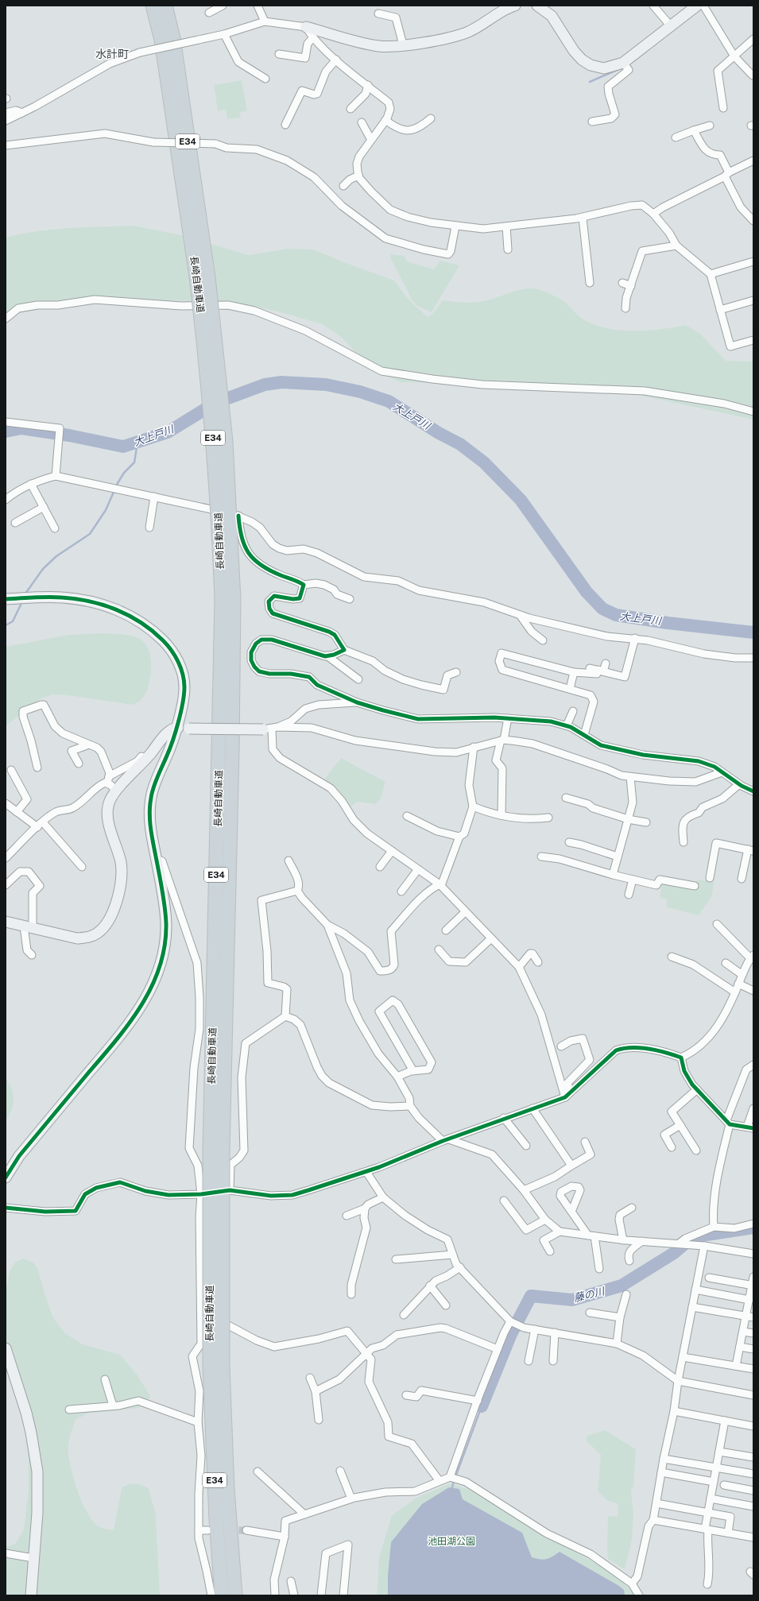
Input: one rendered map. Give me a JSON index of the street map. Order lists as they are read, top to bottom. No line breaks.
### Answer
{"streets":{"highway":["E34","長崎自動車道"]},"districts":["水計町"],"water":["大上戸川","藤の川"],"parks":["池田湖公園"]}
